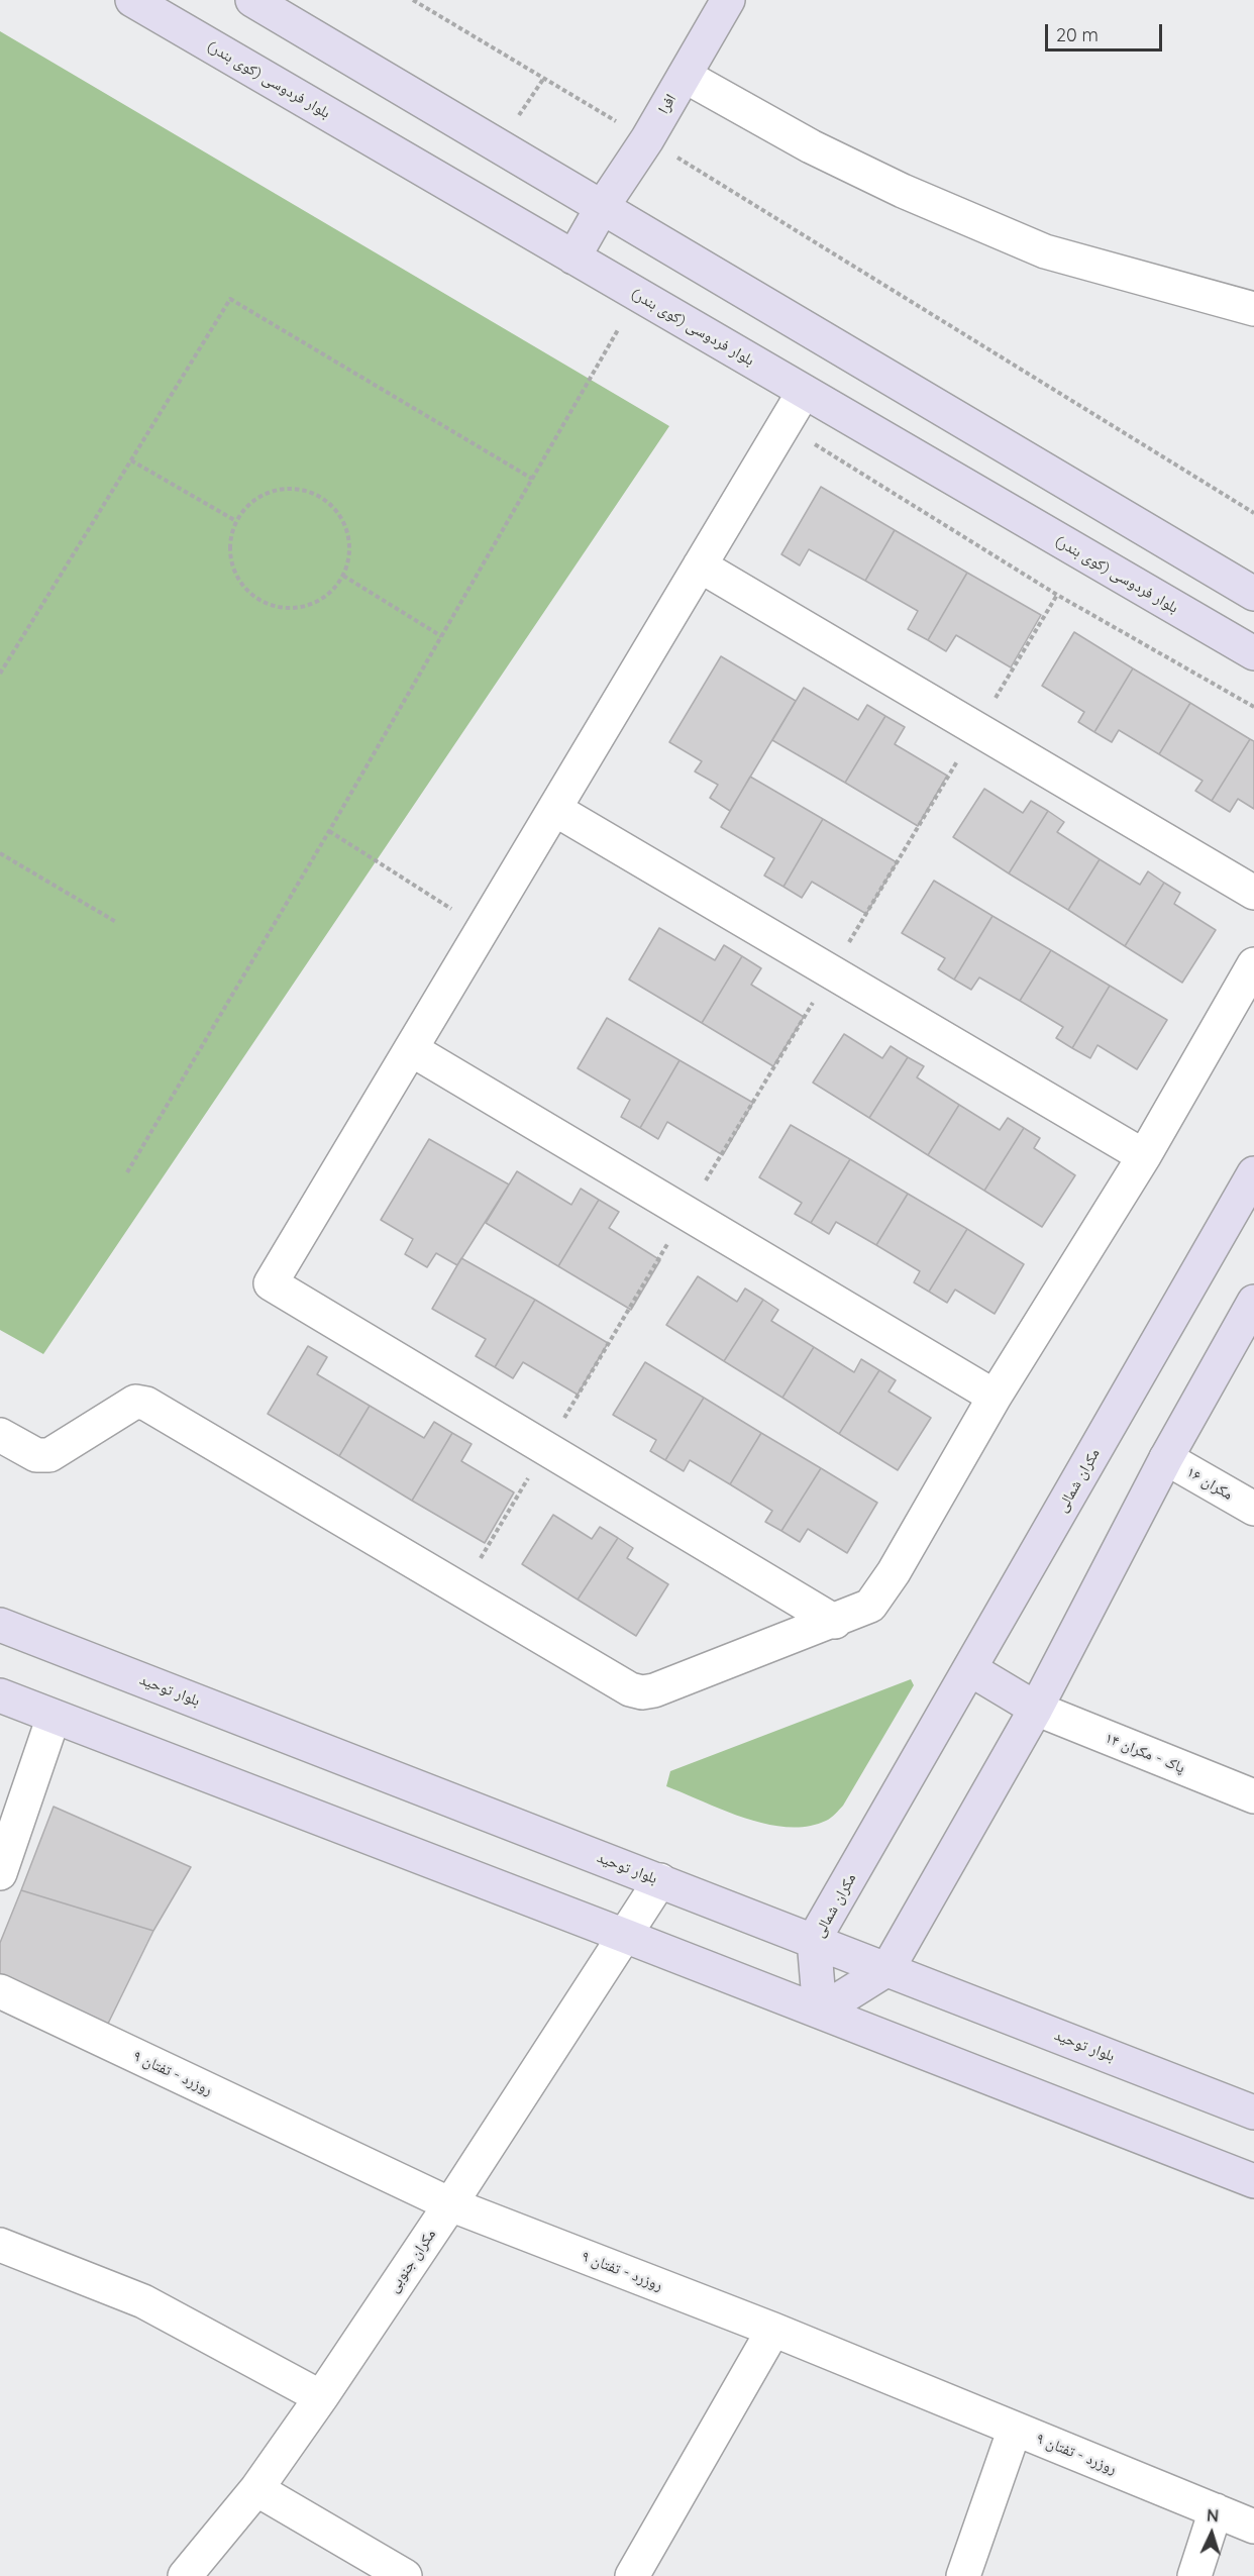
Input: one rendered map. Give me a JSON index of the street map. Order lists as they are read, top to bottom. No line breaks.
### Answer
{"streets":{"street":["بلوار فردوسی (کوی بندر)","افرا","مکران شمالی","مکران ۱۶","بلوار توحید","پاک - مکران ۱۴","روزرد - تفتان ۹","مکران جنوبی"]},"crossings":[["بلوار فردوسی (کوی بندر)","افرا"],["مکران شمالی","بلوار توحید"],["بلوار توحید","مکران جنوبی"],["روزرد - تفتان ۹","مکران جنوبی"]],"scale_bar":"20 m","north":"top"}
